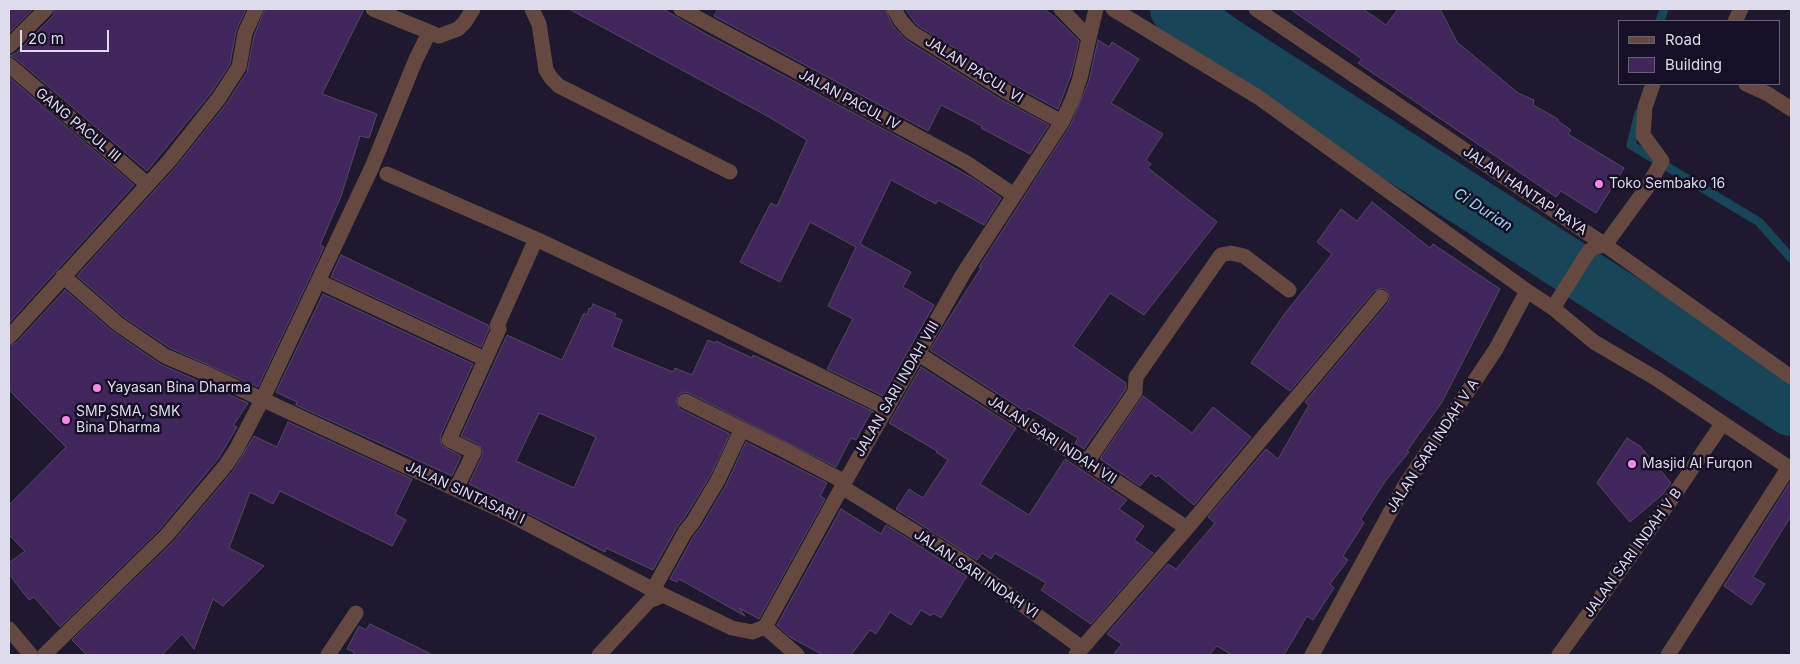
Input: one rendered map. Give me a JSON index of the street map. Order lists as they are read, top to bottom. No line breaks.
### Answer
{"streets":{"street":["JALAN PACUL VI","JALAN PACUL IV","GANG PACUL III","JALAN HANTAP RAYA","JALAN SARI INDAH VIII","JALAN SARI INDAH VII","JALAN SARI INDAH V A","JALAN SINTASARI I","JALAN SARI INDAH V B","JALAN SARI INDAH VI"]},"crossings":[["JALAN PACUL VI","JALAN SARI INDAH VIII"],["JALAN PACUL IV","JALAN SARI INDAH VIII"],["JALAN SARI INDAH VIII","JALAN SARI INDAH VII"],["JALAN SARI INDAH VIII","JALAN SINTASARI I"],["JALAN SARI INDAH VIII","JALAN SARI INDAH VI"]],"water":["Ci Durian"],"places":["Toko Sembako 16","Yayasan Bina Dharma","SMP,SMA, SMK Bina Dharma","Masjid Al Furqon"],"legend":["Road","Building"],"scale_bar":"20 m"}
